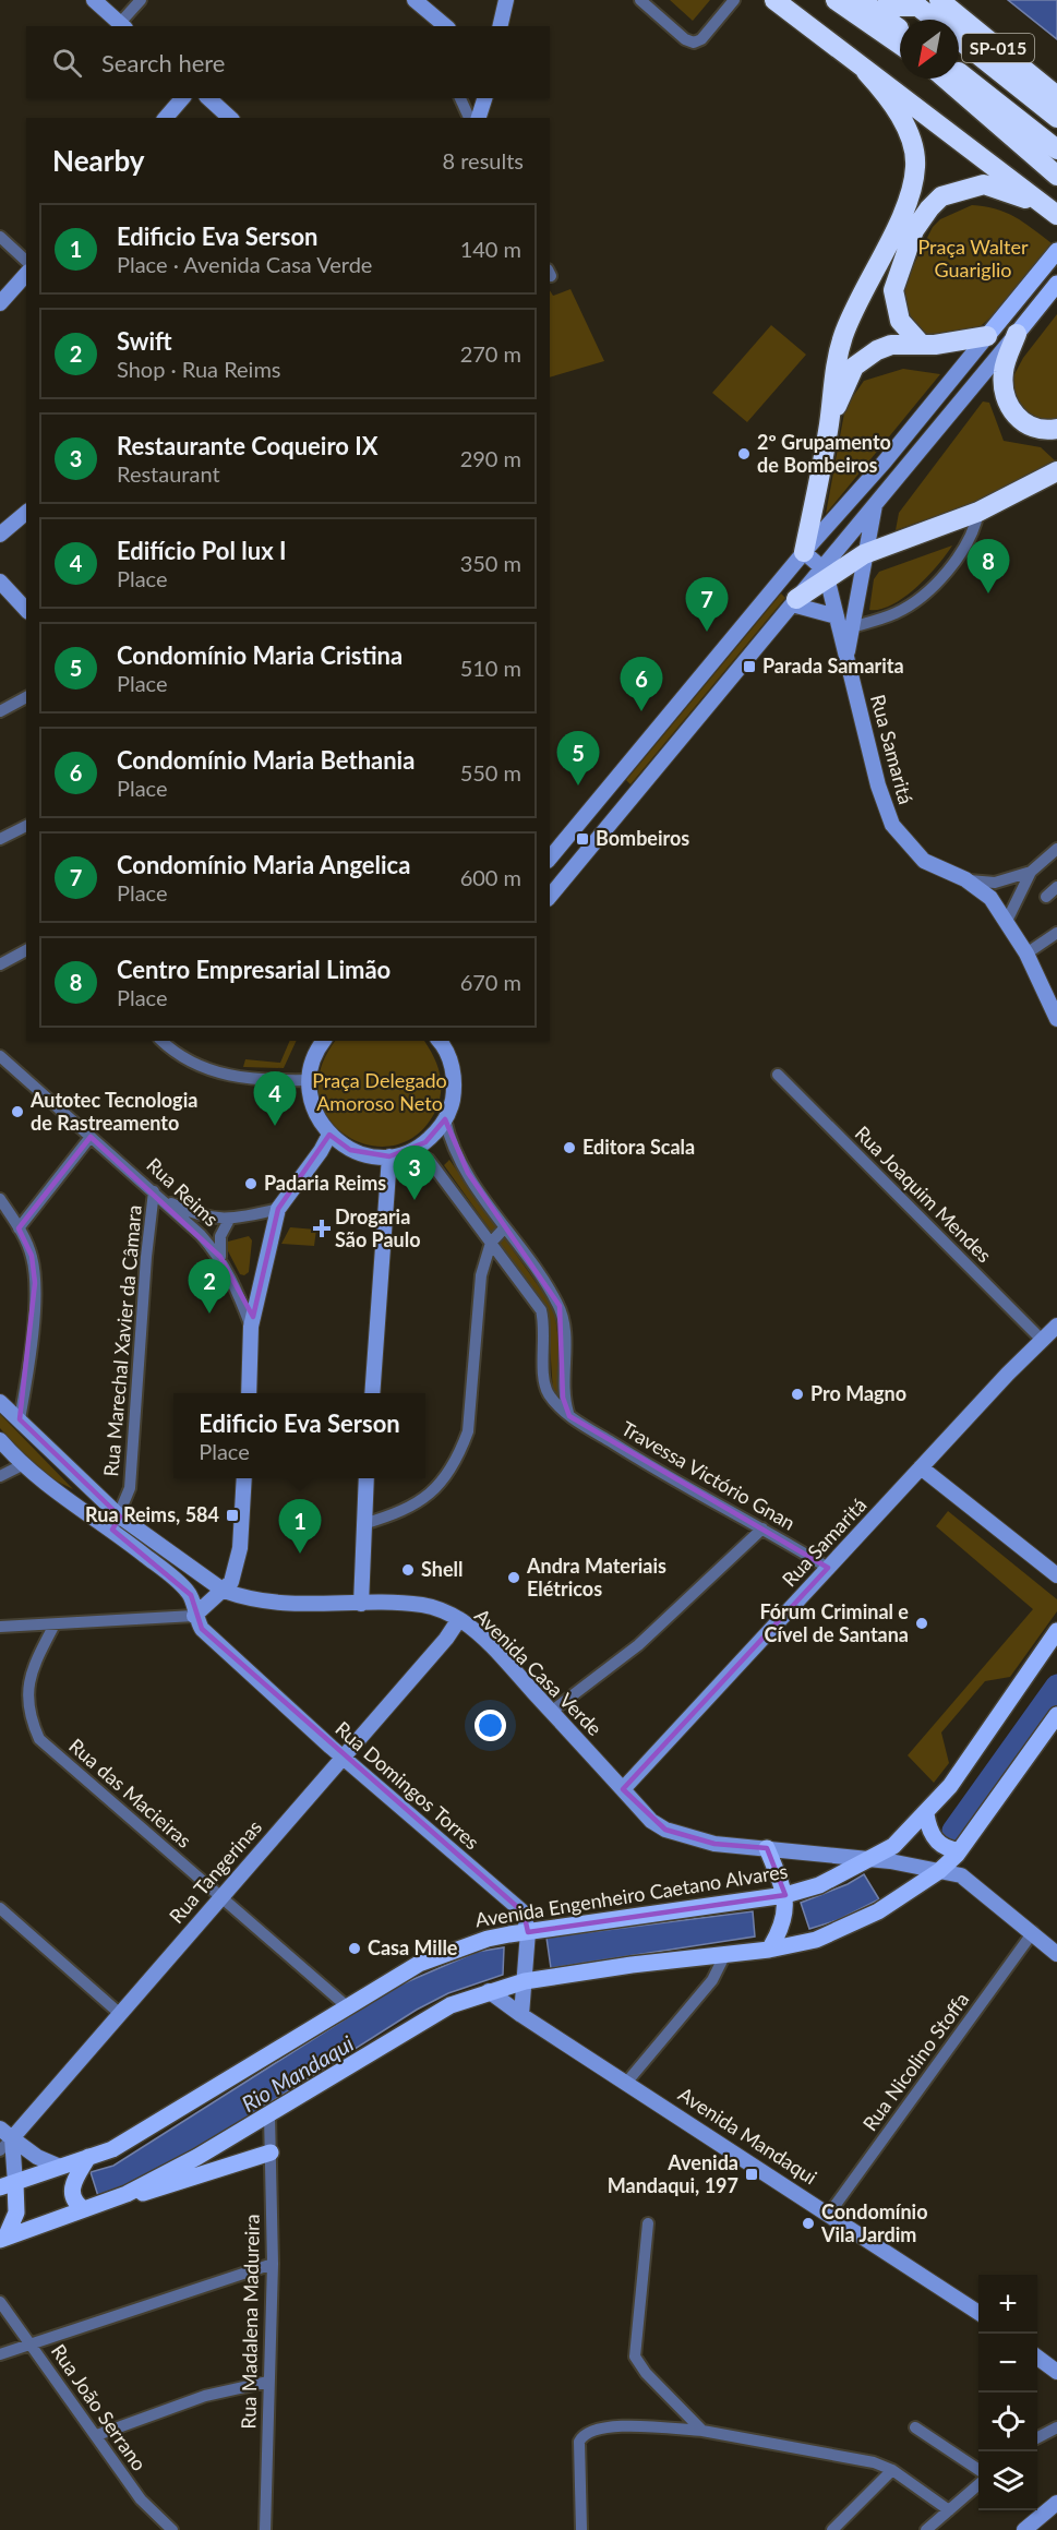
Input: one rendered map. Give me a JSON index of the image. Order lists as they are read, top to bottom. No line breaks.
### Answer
{"streets":{"highway":["SP-015"],"main road":["Rua Samaritá","Rua Reims","Avenida Casa Verde","Rua Domingos Torres","Rua Tangerinas","Avenida Engenheiro Caetano Alvares","Avenida Mandaqui"],"street":["Rua Joaquim Mendes","Rua Marechal Xavier da Câmara","Travessa Victório Gnan","Rua das Macieiras","Rua Nicolino Stoffa","Rua Madalena Madureira","Rua João Serrano"]},"crossings":[["Rua Samaritá","Rua Joaquim Mendes"],["Rua Samaritá","Travessa Victório Gnan"],["Rua Samaritá","Avenida Casa Verde"],["Rua Reims","Rua Marechal Xavier da Câmara"],["Rua Marechal Xavier da Câmara","Avenida Casa Verde"],["Avenida Casa Verde","Rua Domingos Torres"],["Avenida Casa Verde","Rua Tangerinas"],["Avenida Casa Verde","Avenida Engenheiro Caetano Alvares"],["Avenida Casa Verde","Rua Nicolino Stoffa"],["Rua Domingos Torres","Rua Tangerinas"],["Rua Domingos Torres","Avenida Engenheiro Caetano Alvares"],["Rua das Macieiras","Rua Tangerinas"],["Rua das Macieiras","Avenida Engenheiro Caetano Alvares"],["Rua Nicolino Stoffa","Avenida Mandaqui"]],"water":["Rio Mandaqui"],"parks":["Praça Walter Guariglio","Praça Delegado Amoroso Neto"],"places":{"other":["2º Grupamento de Bombeiros","Autotec Tecnologia de Rastreamento","Editora Scala","Padaria Reims","Pro Magno","Shell","Andra Materiais Elétricos","Fórum Criminal e Cível de Santana","Casa Mille","Condomínio Vila Jardim"],"transit":["Parada Samarita","Bombeiros","Rua Reims, 584","Avenida Mandaqui, 197"],"health":["Drogaria São Paulo"]},"north":"bottom left","page":{"search":"Search here","heading":["Nearby","8 results"],"list":[{"mark":"1","name":"Edificio Eva Serson","note":"Place · Avenida Casa Verde","value":"140 m"},{"mark":"2","name":"Swift","note":"Shop · Rua Reims","value":"270 m"},{"mark":"3","name":"Restaurante Coqueiro IX","note":"Restaurant","value":"290 m"},{"mark":"4","name":"Edifício Pol lux I","note":"Place","value":"350 m"},{"mark":"5","name":"Condomínio Maria Cristina","note":"Place","value":"510 m"},{"mark":"6","name":"Condomínio Maria Bethania","note":"Place","value":"550 m"},{"mark":"7","name":"Condomínio Maria Angelica","note":"Place","value":"600 m"},{"mark":"8","name":"Centro Empresarial Limão","note":"Place","value":"670 m"}],"pins":["8","7","6","5","4","3","2","1"],"popup":["Edificio Eva Serson","Place"],"map_buttons":["+","−"]}}
